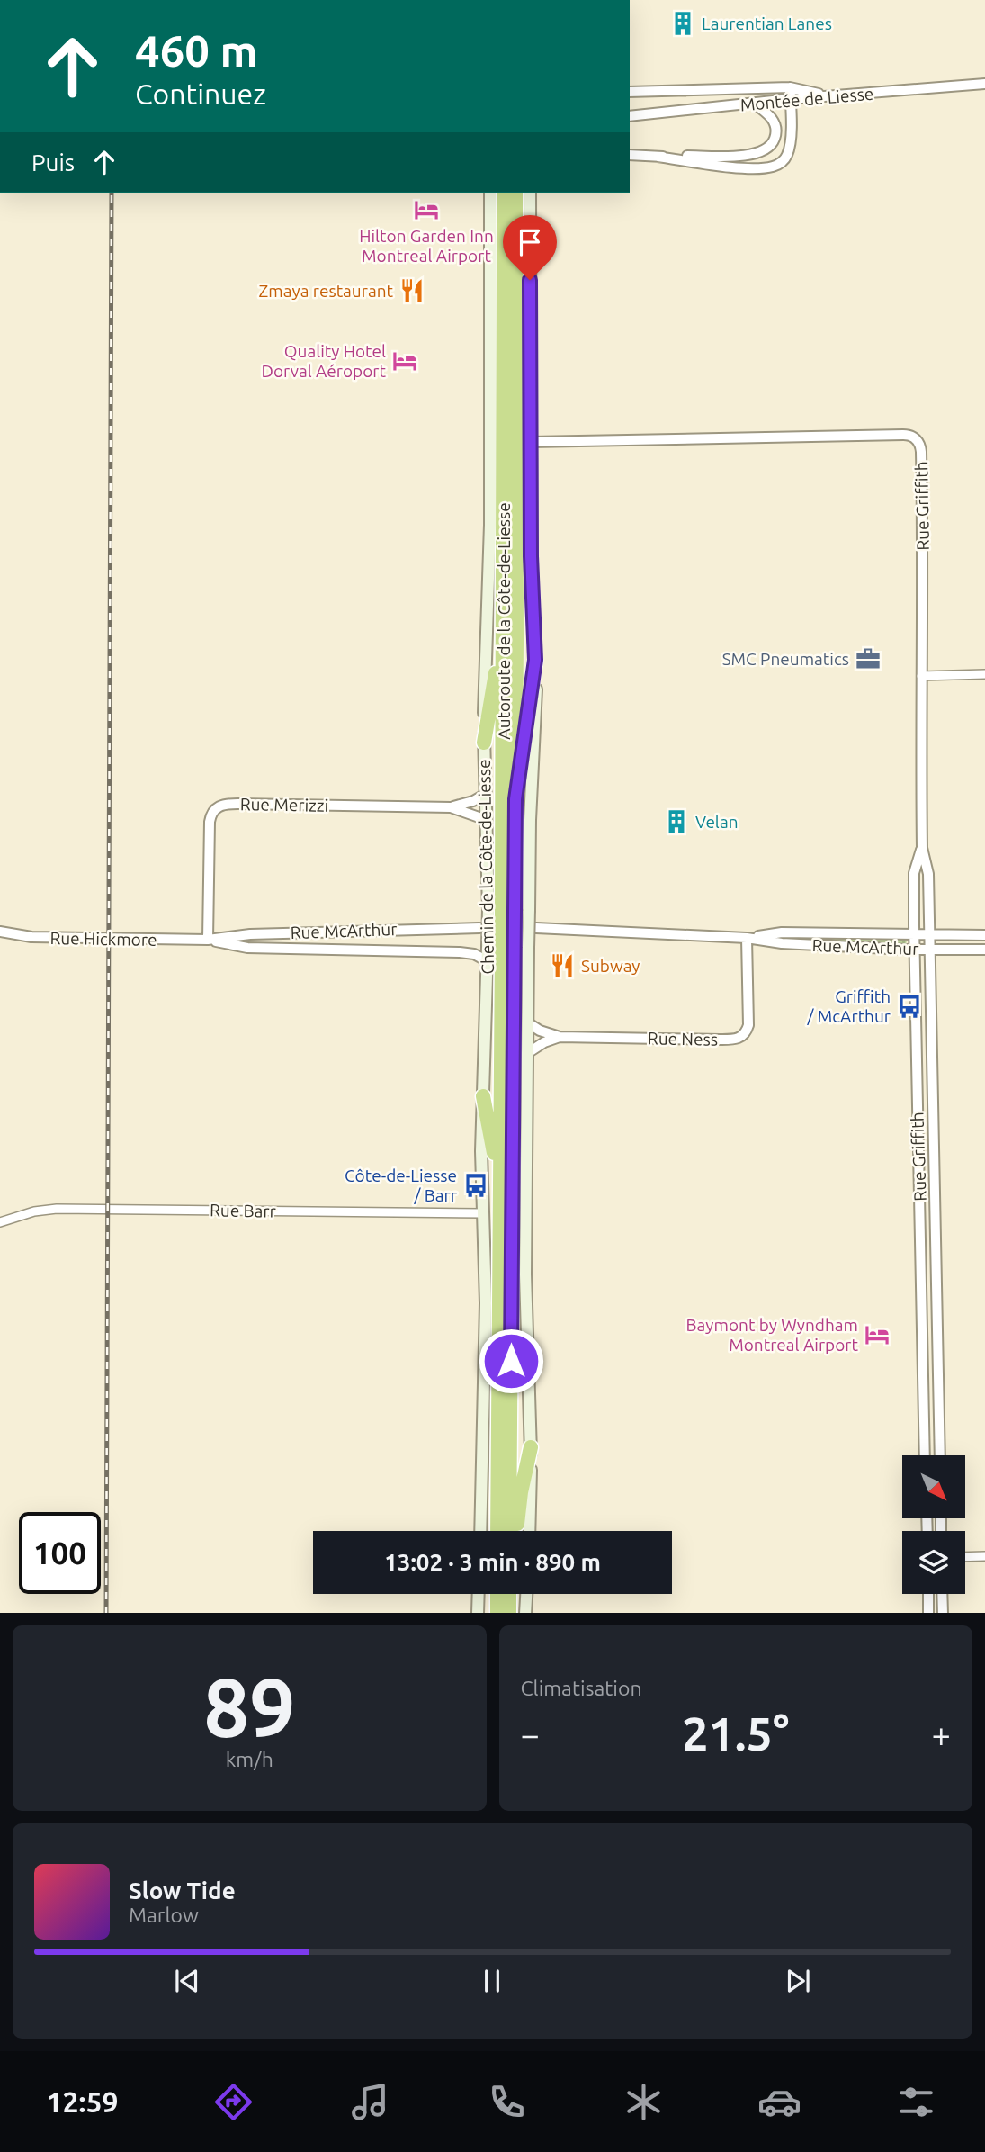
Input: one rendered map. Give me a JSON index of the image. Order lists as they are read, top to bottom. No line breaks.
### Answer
{"streets":{"highway":["Autoroute de la Côte-de-Liesse"],"main road":["Chemin de la Côte-de-Liesse"],"street":["Montée de Liesse","Rue Griffith","Rue Merizzi","Rue McArthur","Rue Hickmore","Rue Ness","Rue Barr"]},"crossings":[["Rue Griffith","Chemin de la Côte-de-Liesse"],["Rue Griffith","Rue McArthur"],["Autoroute de la Côte-de-Liesse","Chemin de la Côte-de-Liesse"],["Rue Merizzi","Chemin de la Côte-de-Liesse"],["Rue Merizzi","Rue McArthur"],["Rue Merizzi","Rue Hickmore"],["Chemin de la Côte-de-Liesse","Rue Ness"],["Chemin de la Côte-de-Liesse","Rue Barr"],["Rue McArthur","Rue Hickmore"],["Rue McArthur","Rue Ness"]],"places":{"building":["Laurentian Lanes","Velan"],"hotel":["Hilton Garden Inn Montreal Airport","Quality Hotel Dorval Aéroport","Baymont by Wyndham Montreal Airport"],"restaurant":["Zmaya restaurant","Subway"],"office":["SMC Pneumatics"],"bus stop":["Griffith / McArthur","Côte-de-Liesse / Barr"]},"north":"bottom right","page":{"turn":["460 m","Continuez"],"then":"Puis","limit":"100","trip":"13:02 · 3 min · 890 m","tile":[["89","km/h"],"Climatisation"],"heat":["−","21.5°","+"],"song":["Slow Tide","Marlow"],"tabs":"12:59"}}
